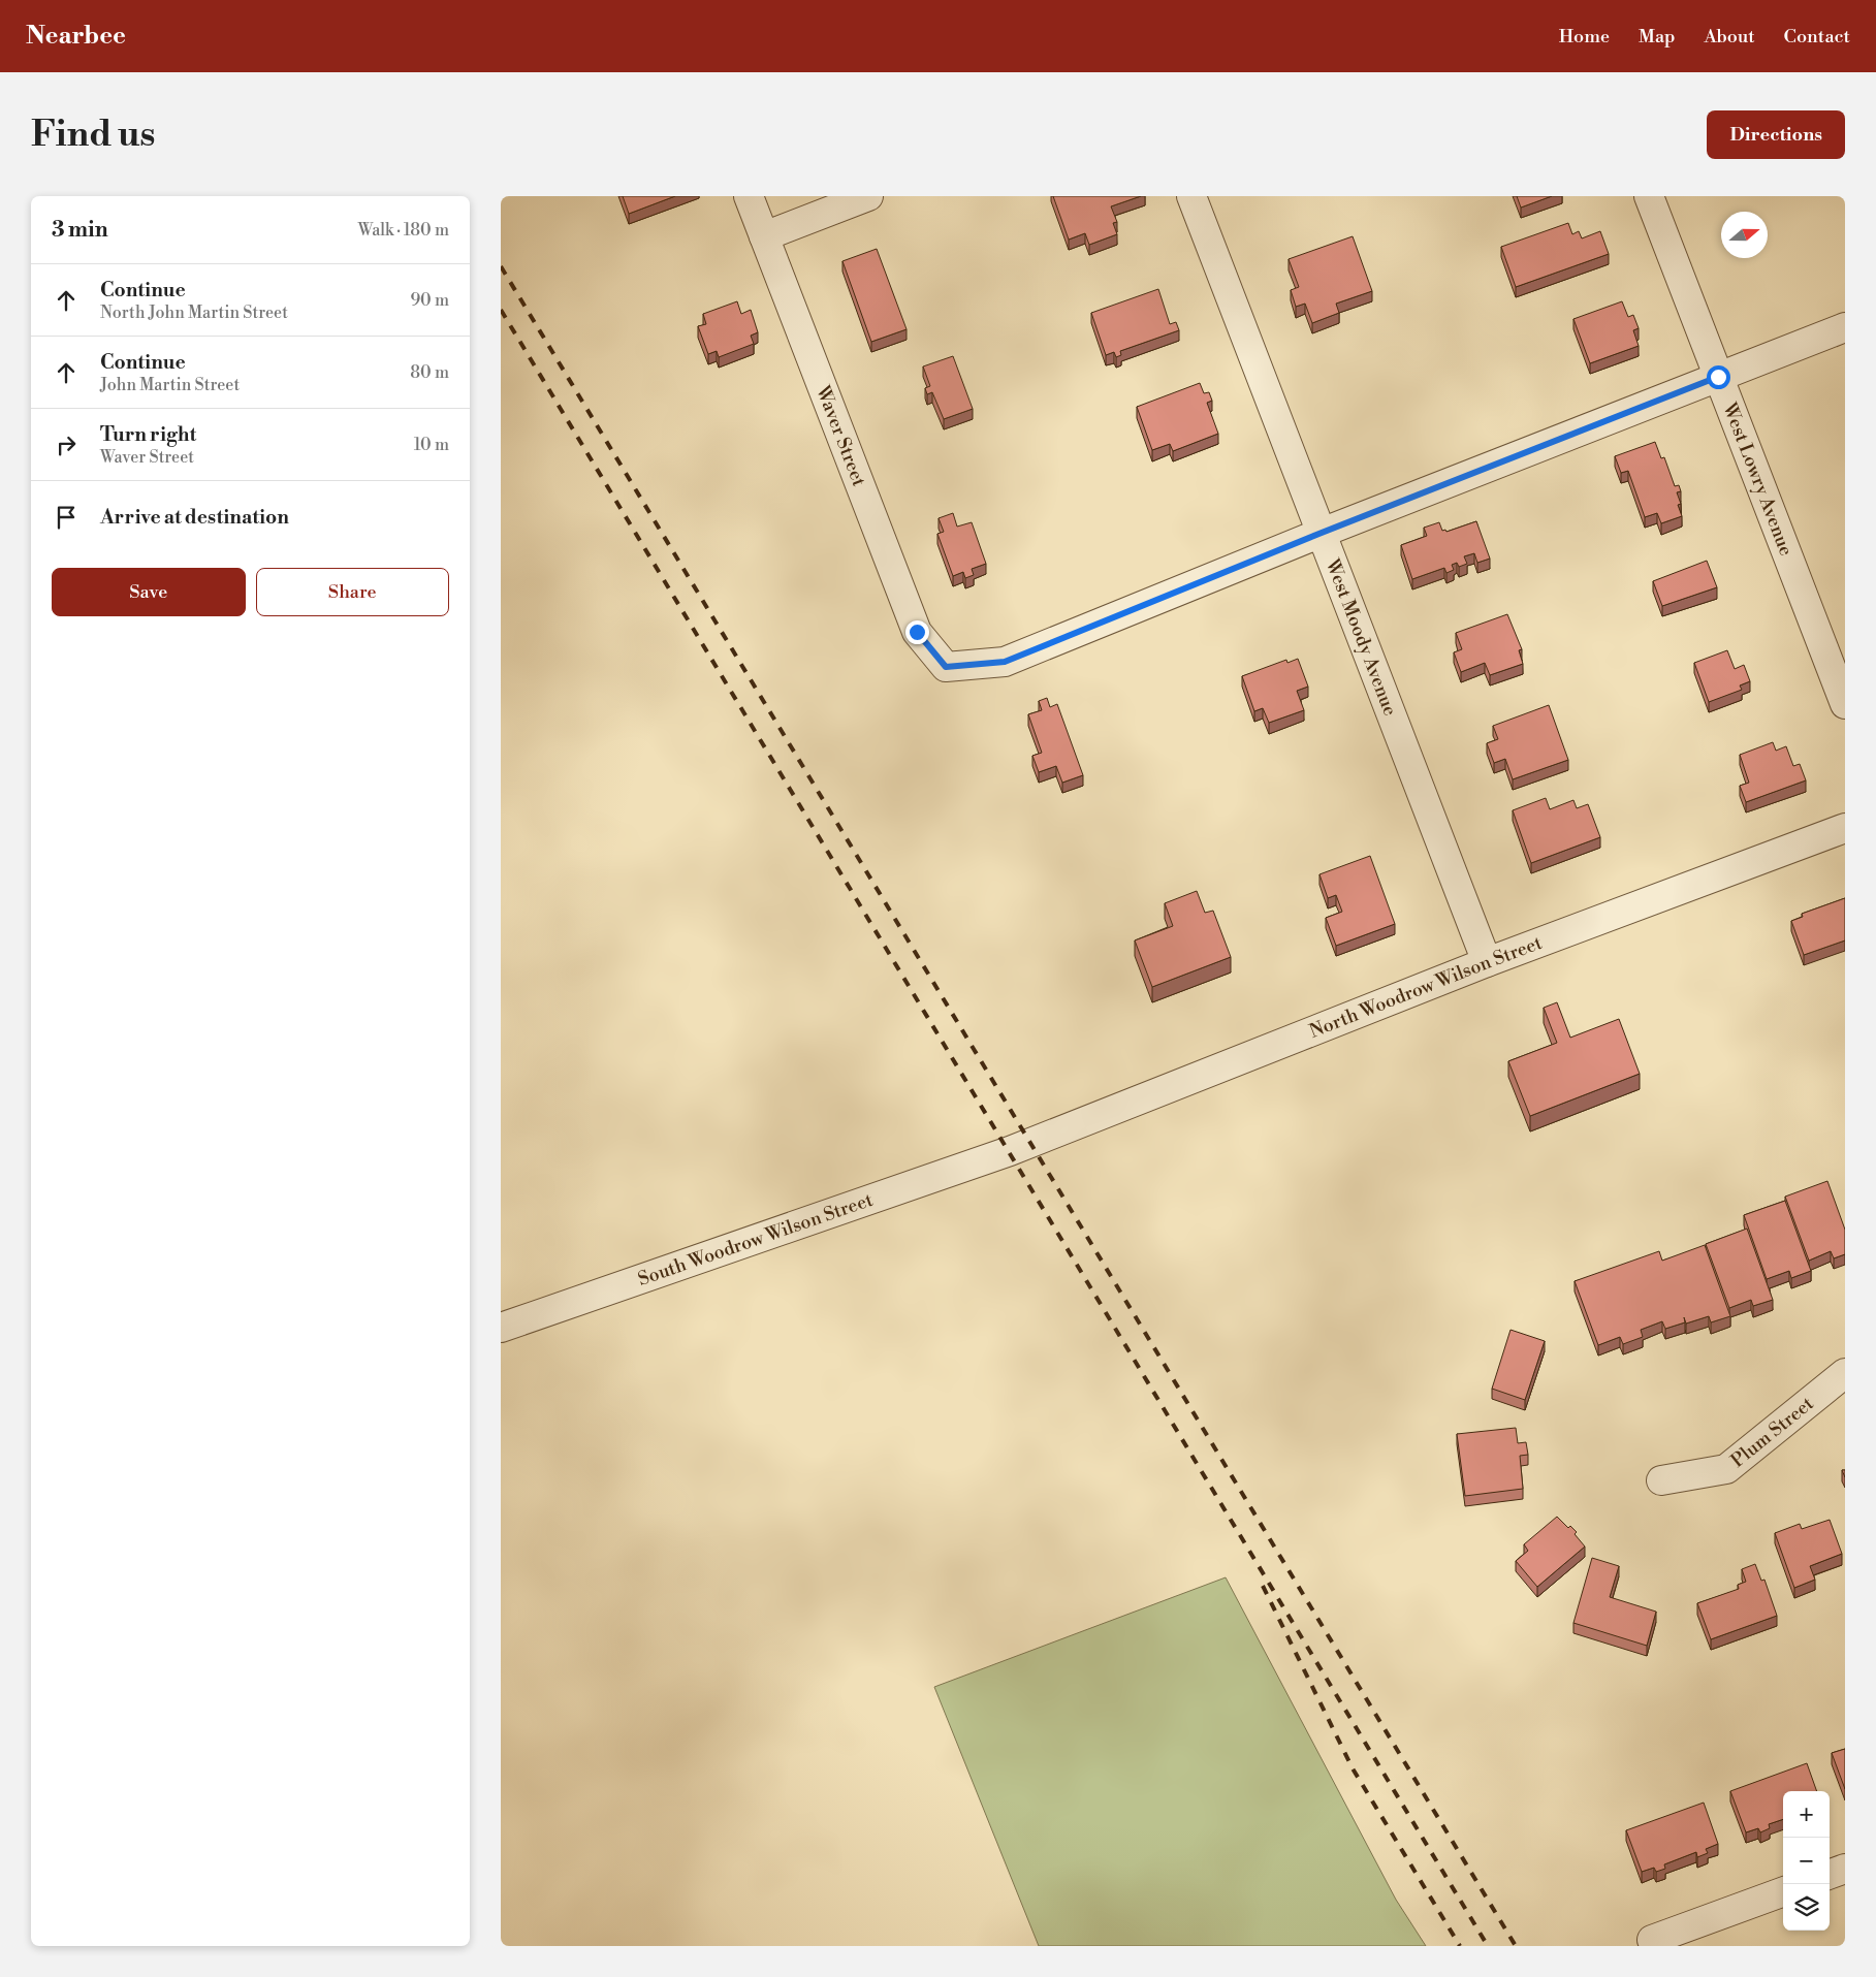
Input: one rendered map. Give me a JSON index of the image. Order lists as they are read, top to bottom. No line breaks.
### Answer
{"streets":{"street":["Waver Street","West Lowry Avenue","West Moody Avenue","North Woodrow Wilson Street","South Woodrow Wilson Street","Plum Street"]},"crossings":[["Waver Street","West Moody Avenue"],["West Moody Avenue","North Woodrow Wilson Street"],["North Woodrow Wilson Street","South Woodrow Wilson Street"]],"north":"right","page":{"header":"Nearbee","nav":["Home","Map","About","Contact"],"buttons":["Directions",["Save","Share"]],"title":"Find us","heading":["3 min","Walk · 180 m"],"list":[["Continue","North John Martin Street","90 m"],["Continue","John Martin Street","80 m"],["Turn right","Waver Street","10 m"],"Arrive at destination"],"map_buttons":["+","−"]}}
